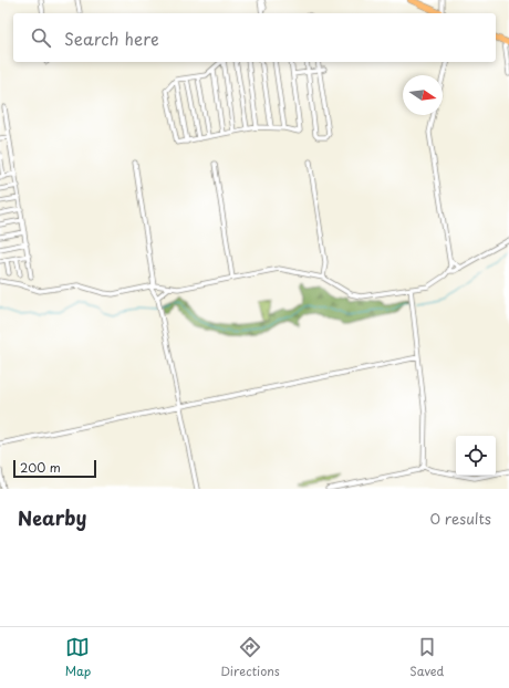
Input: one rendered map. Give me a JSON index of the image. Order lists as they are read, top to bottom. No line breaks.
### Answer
{"scale_bar":"200 m","north":"right","page":{"search":"Search here","scale":"200 m","heading":["Nearby","0 results"],"nav":["Map","Directions","Saved"]}}
